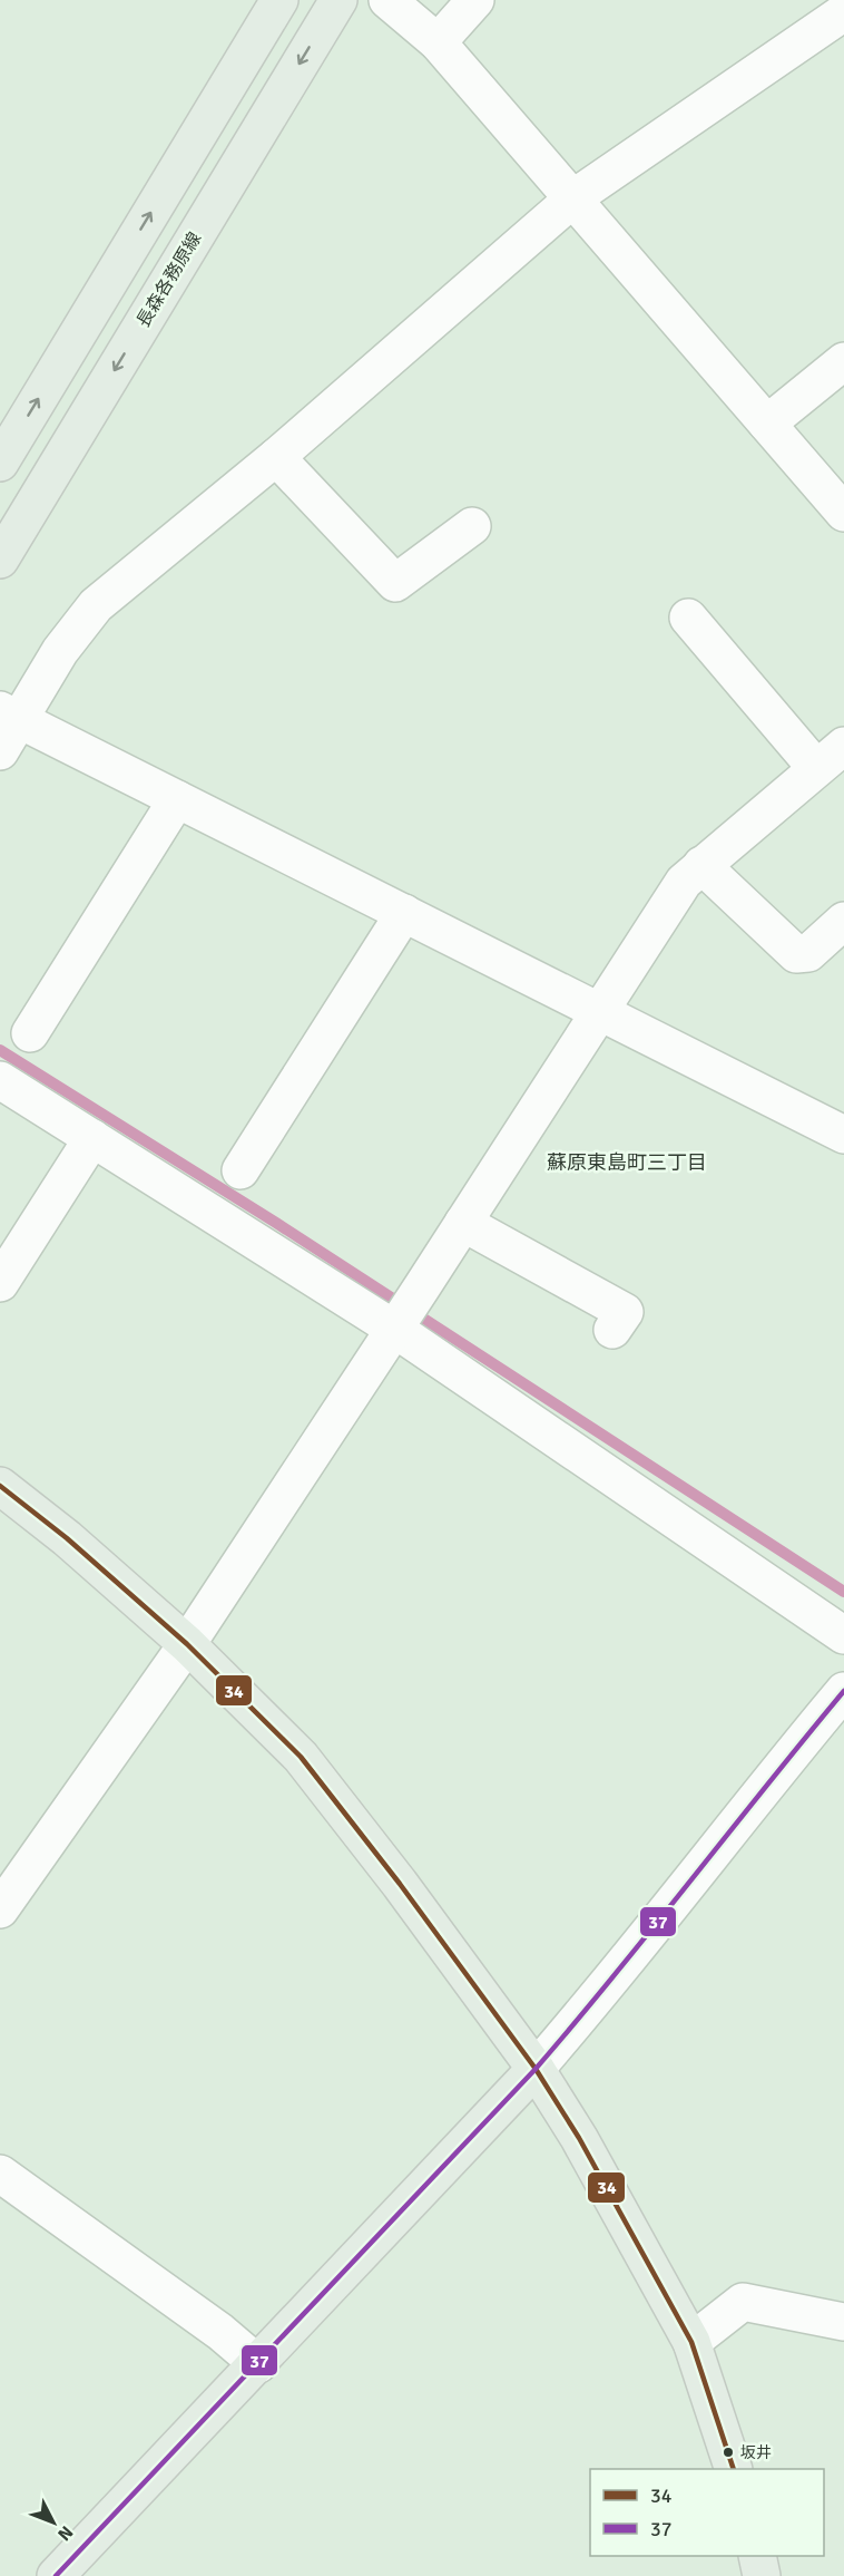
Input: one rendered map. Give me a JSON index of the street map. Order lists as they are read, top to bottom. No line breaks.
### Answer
{"streets":{"main road":["長森各務原線"]},"districts":["蘇原東島町三丁目"],"places":["坂井"],"lines":["transit line 34","transit line 37"],"legend":["34","37"],"north":"bottom right"}
